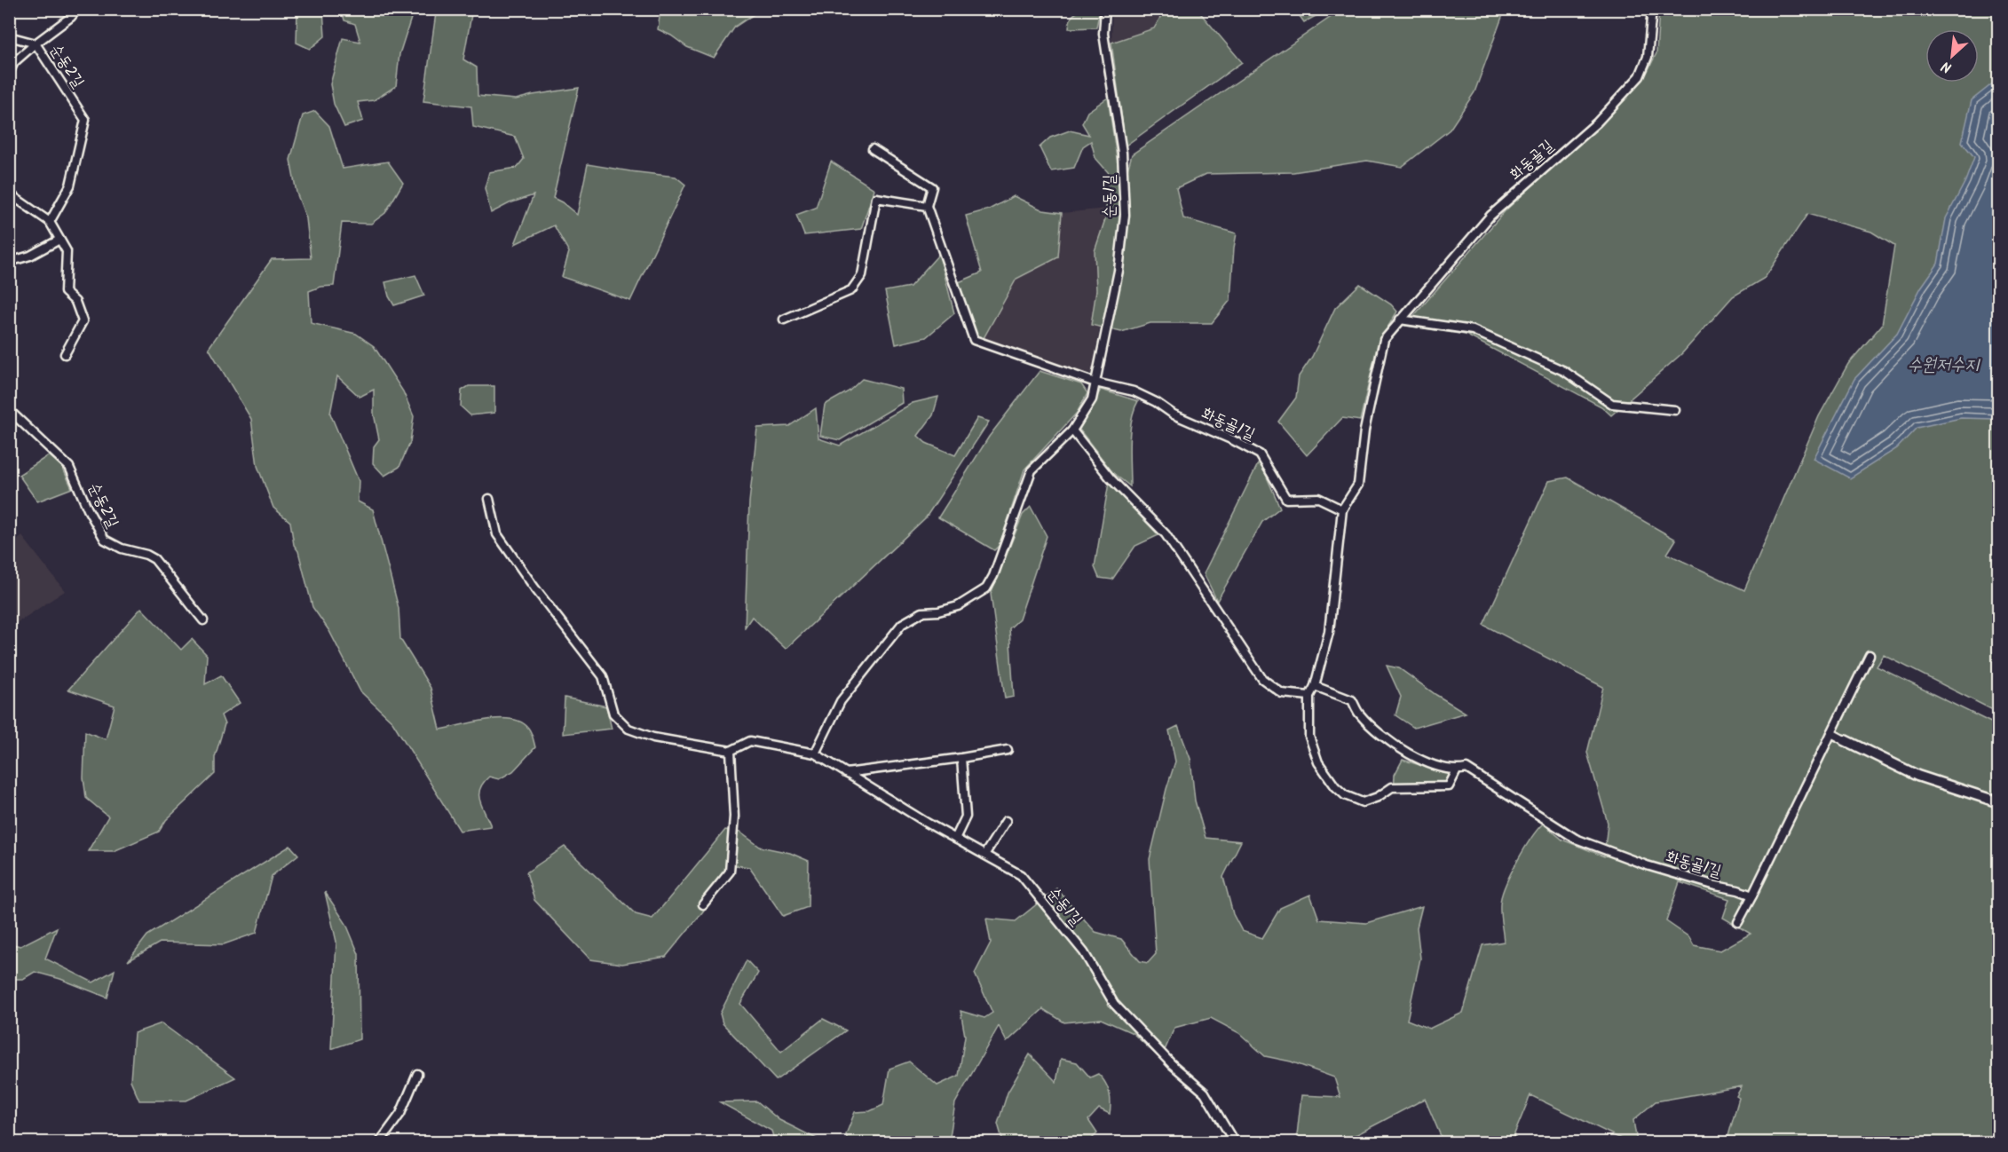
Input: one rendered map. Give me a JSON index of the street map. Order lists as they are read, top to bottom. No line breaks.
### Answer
{"streets":{"street":["순동2길","화동골길","순동1길","화동골1길"]},"crossings":[["화동골길","화동골1길"],["순동1길","화동골1길"]],"water":["수원저수지"],"north":"bottom left"}
